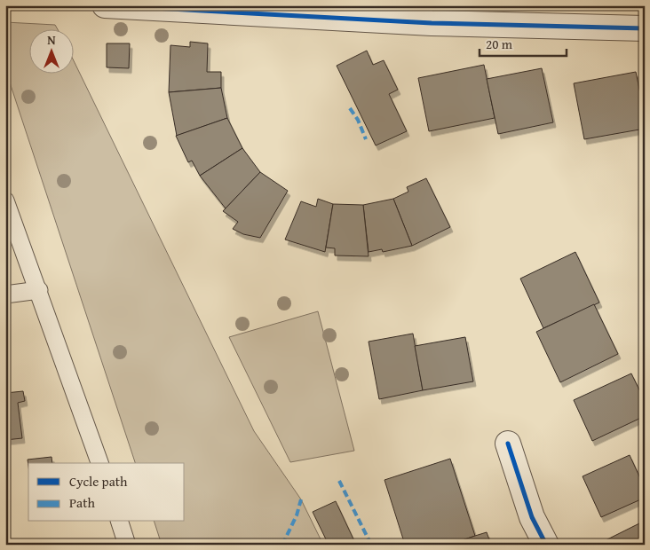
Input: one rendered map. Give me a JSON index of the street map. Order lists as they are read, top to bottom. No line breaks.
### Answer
{"legend":["Cycle path","Path"],"scale_bar":"20 m","north":"top"}
